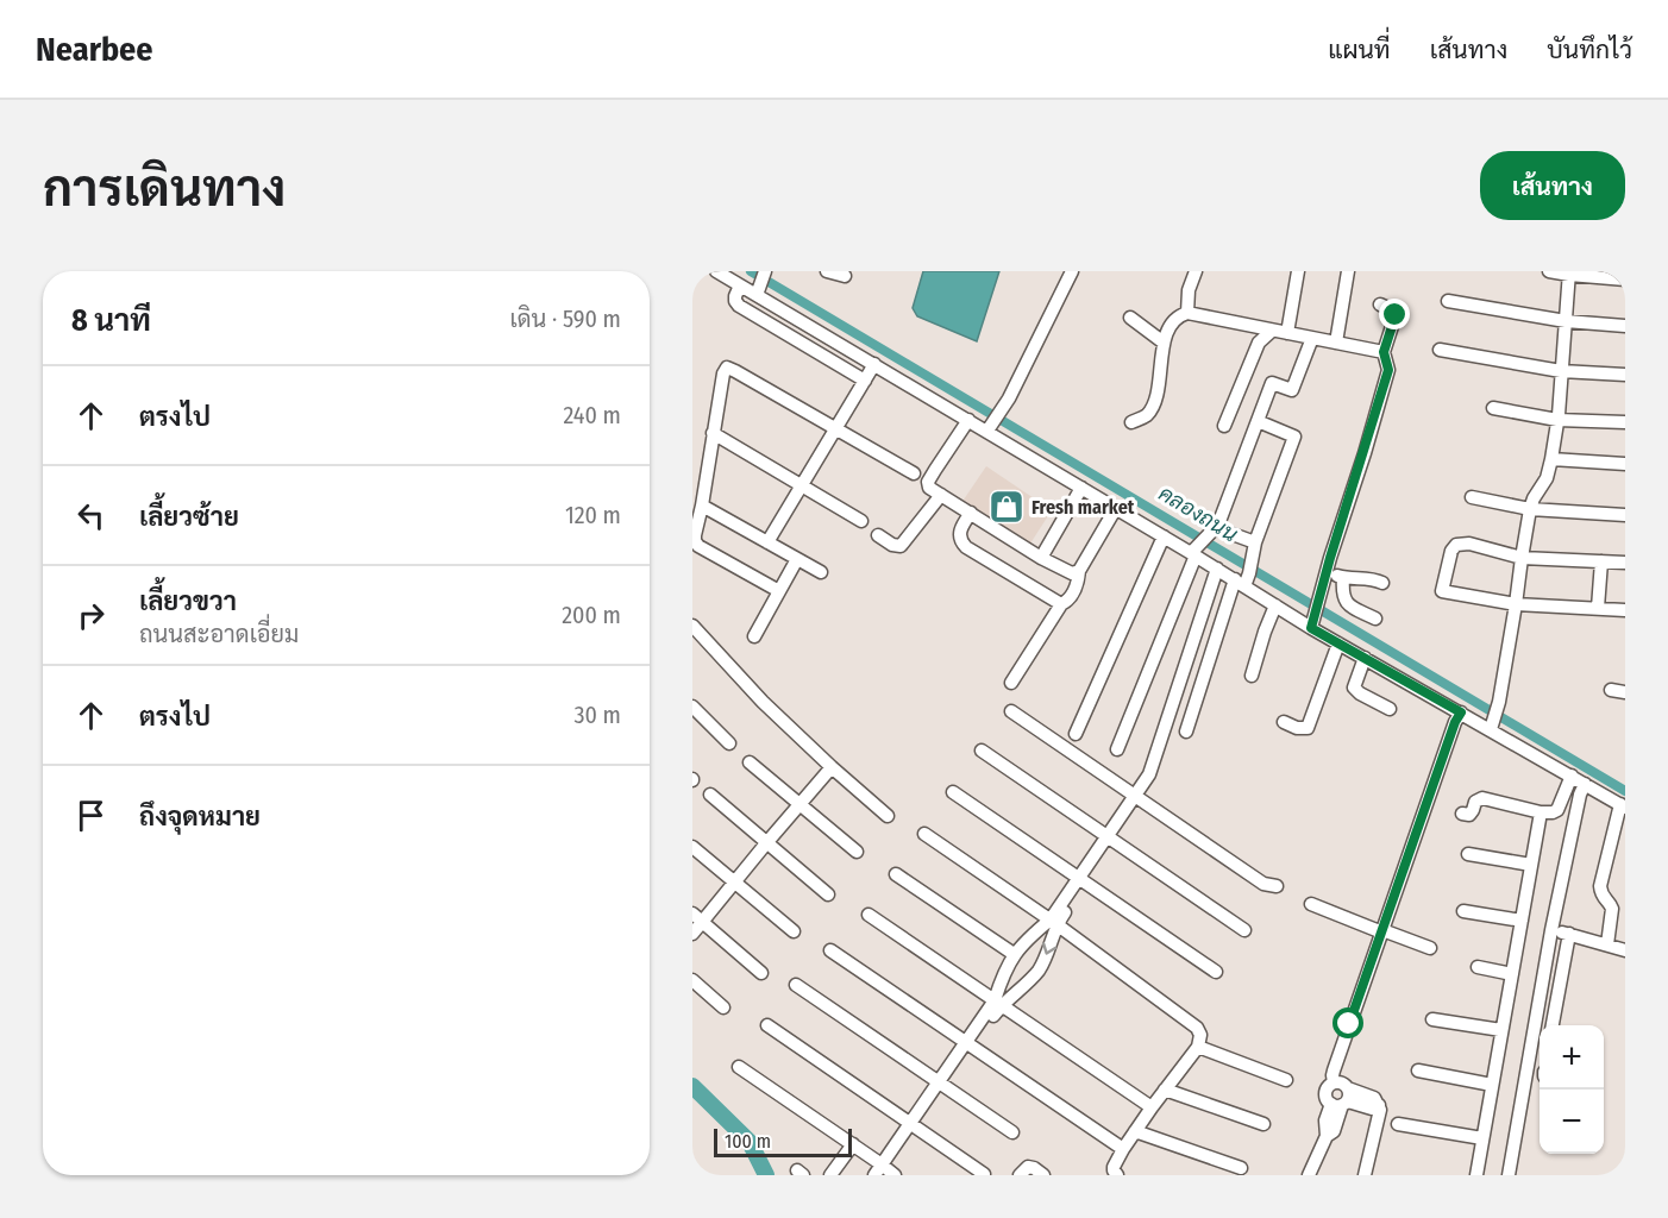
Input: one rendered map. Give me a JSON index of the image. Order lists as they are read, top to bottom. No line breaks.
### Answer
{"water":["คลองถนน"],"places":{"shop":["Fresh market"]},"scale_bar":"100 m","page":{"header":"Nearbee","nav":["แผนที่","เส้นทาง","บันทึกไว้"],"buttons":"เส้นทาง","title":"การเดินทาง","heading":["8 นาที","เดิน · 590 m"],"list":[["ตรงไป","240 m"],["เลี้ยวซ้าย","120 m"],["เลี้ยวขวา","ถนนสะอาดเอี่ยม","200 m"],["ตรงไป","30 m"],"ถึงจุดหมาย"],"map_buttons":["+","−"],"scale":"100 m"}}
